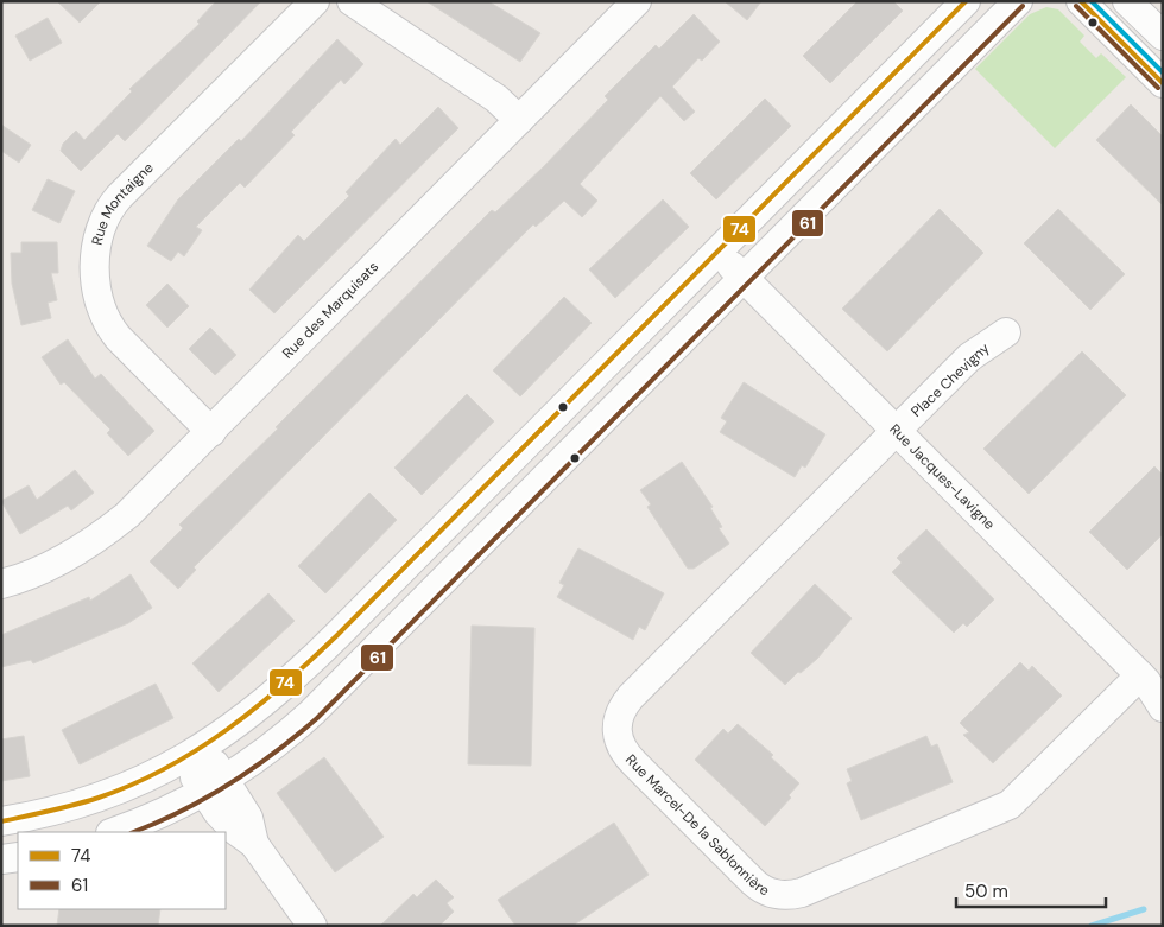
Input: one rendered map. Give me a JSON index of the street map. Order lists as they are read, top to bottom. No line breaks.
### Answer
{"streets":{"street":["Rue Montaigne","Rue des Marquisats","Place Chevigny","Rue Jacques-Lavigne","Rue Marcel-De la Sablonnière"]},"crossings":[["Rue Montaigne","Rue des Marquisats"],["Place Chevigny","Rue Jacques-Lavigne"],["Place Chevigny","Rue Marcel-De la Sablonnière"],["Rue Jacques-Lavigne","Rue Marcel-De la Sablonnière"]],"lines":["transit line 74","transit line 61"],"legend":["74","61"],"scale_bar":"50 m"}
